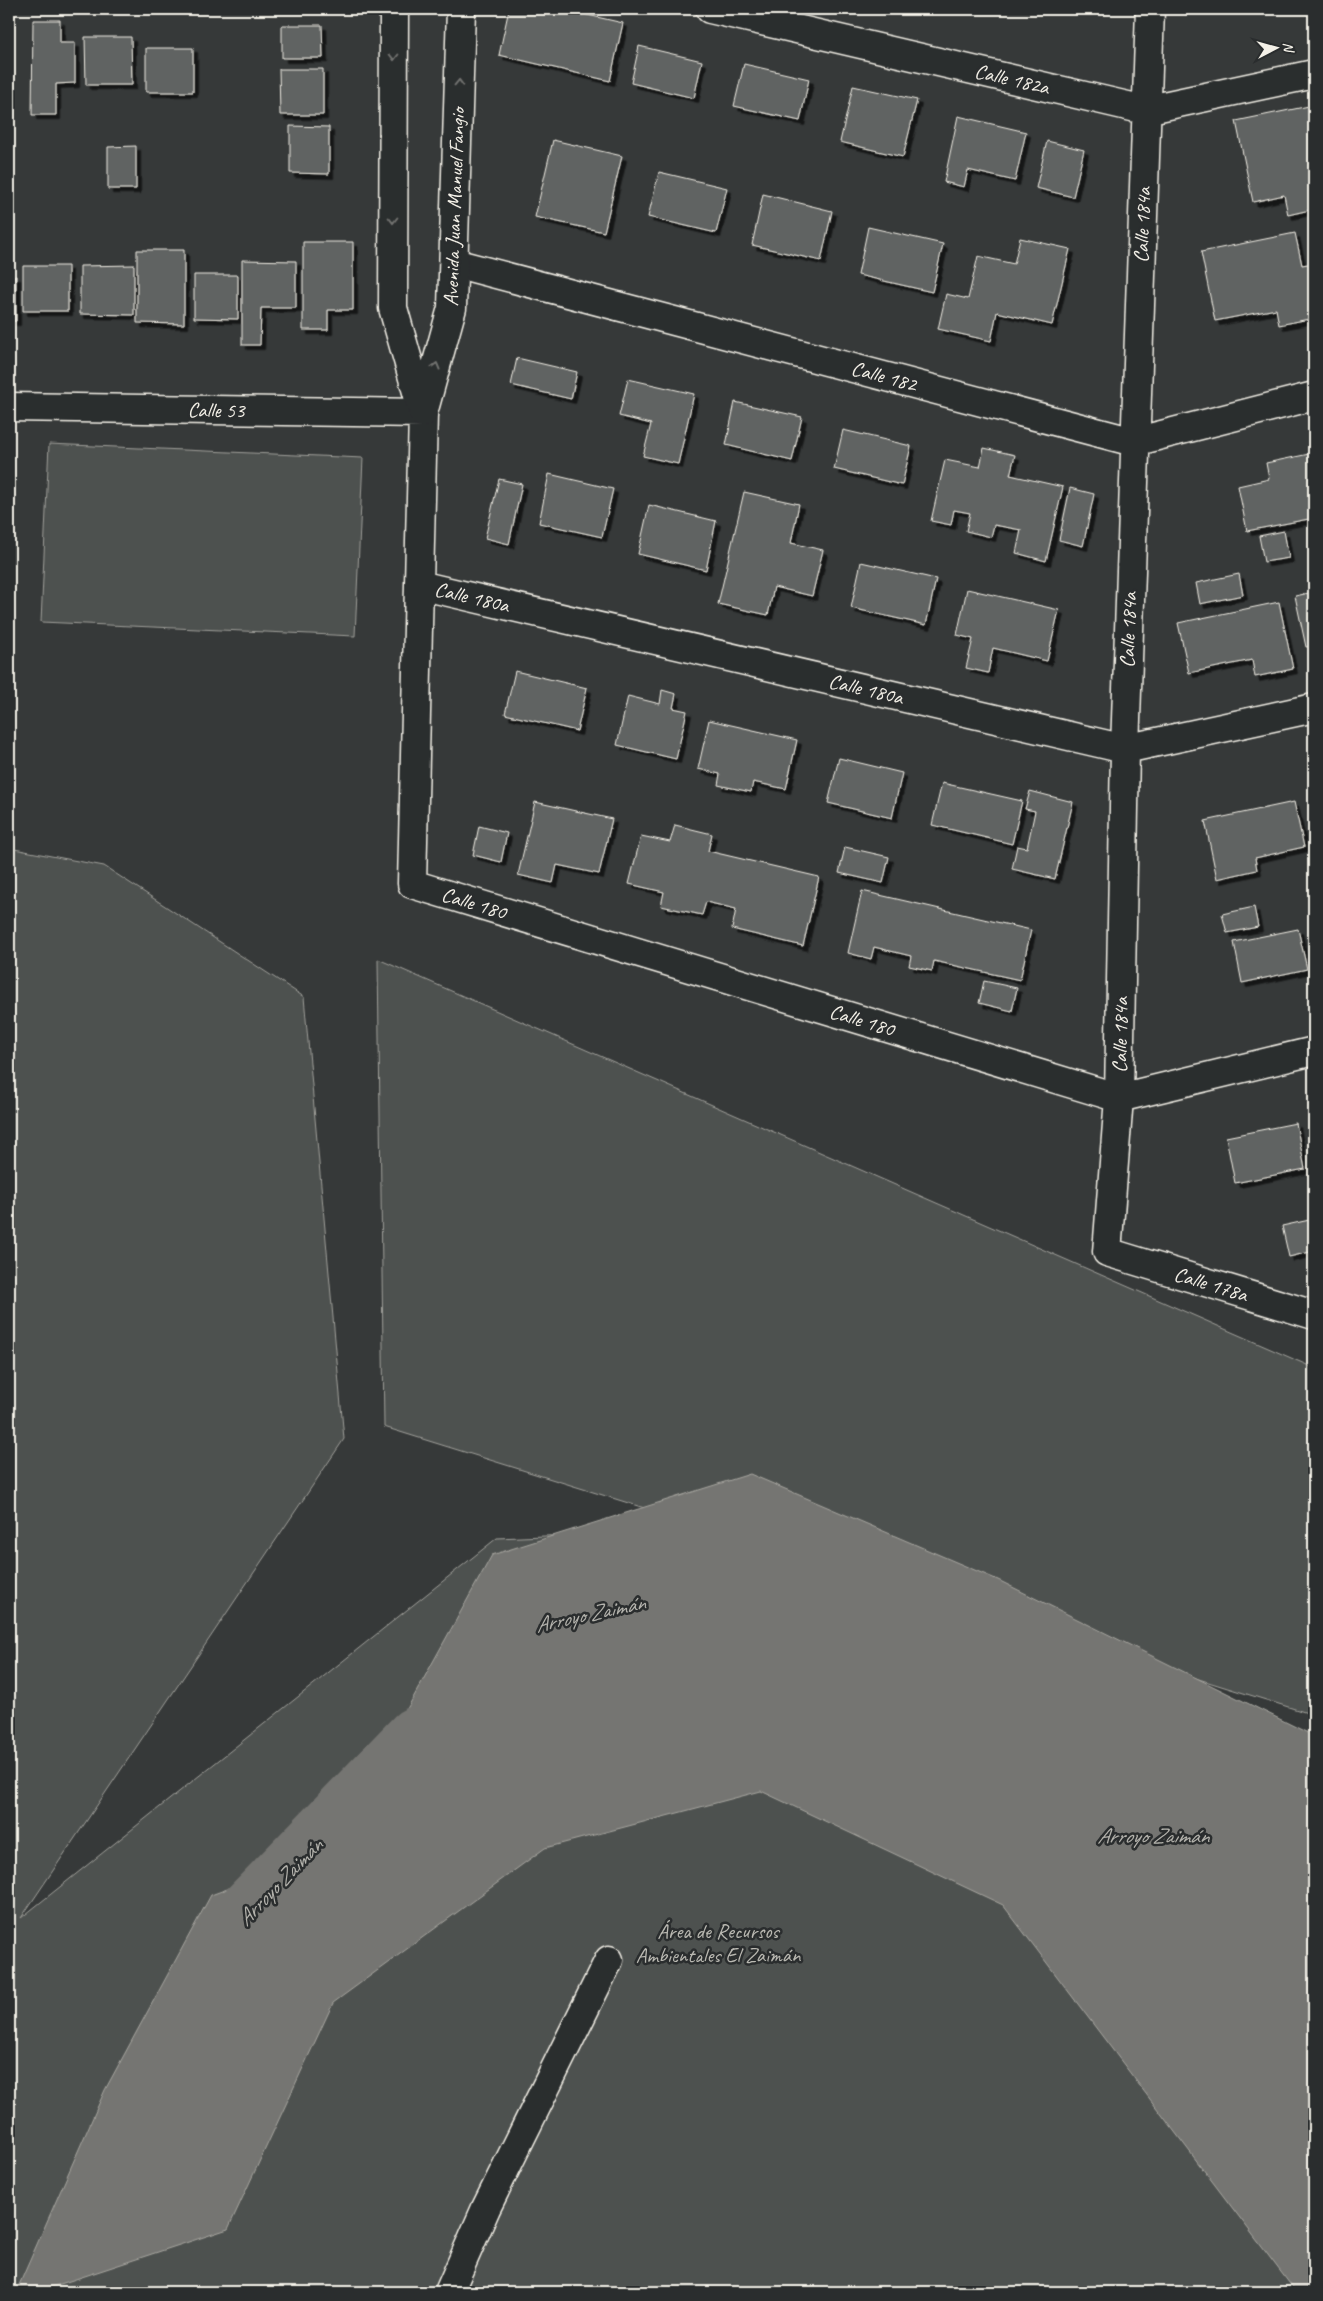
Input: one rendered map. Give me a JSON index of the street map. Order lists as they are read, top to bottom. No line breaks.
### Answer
{"streets":{"street":["Calle 182a","Avenida Juan Manuel Fangio","Calle 184a","Calle 182","Calle 53","Calle 180a","Calle 180","Calle 178a"]},"crossings":[["Calle 182a","Calle 184a"],["Avenida Juan Manuel Fangio","Calle 182"],["Avenida Juan Manuel Fangio","Calle 53"],["Calle 184a","Calle 182"],["Calle 184a","Calle 180a"],["Calle 184a","Calle 180"],["Calle 184a","Calle 178a"],["Calle 180a","Calle 180"]],"water":["Arroyo Zaimán"],"parks":["Área de Recursos Ambientales El Zaimán"],"north":"right"}
